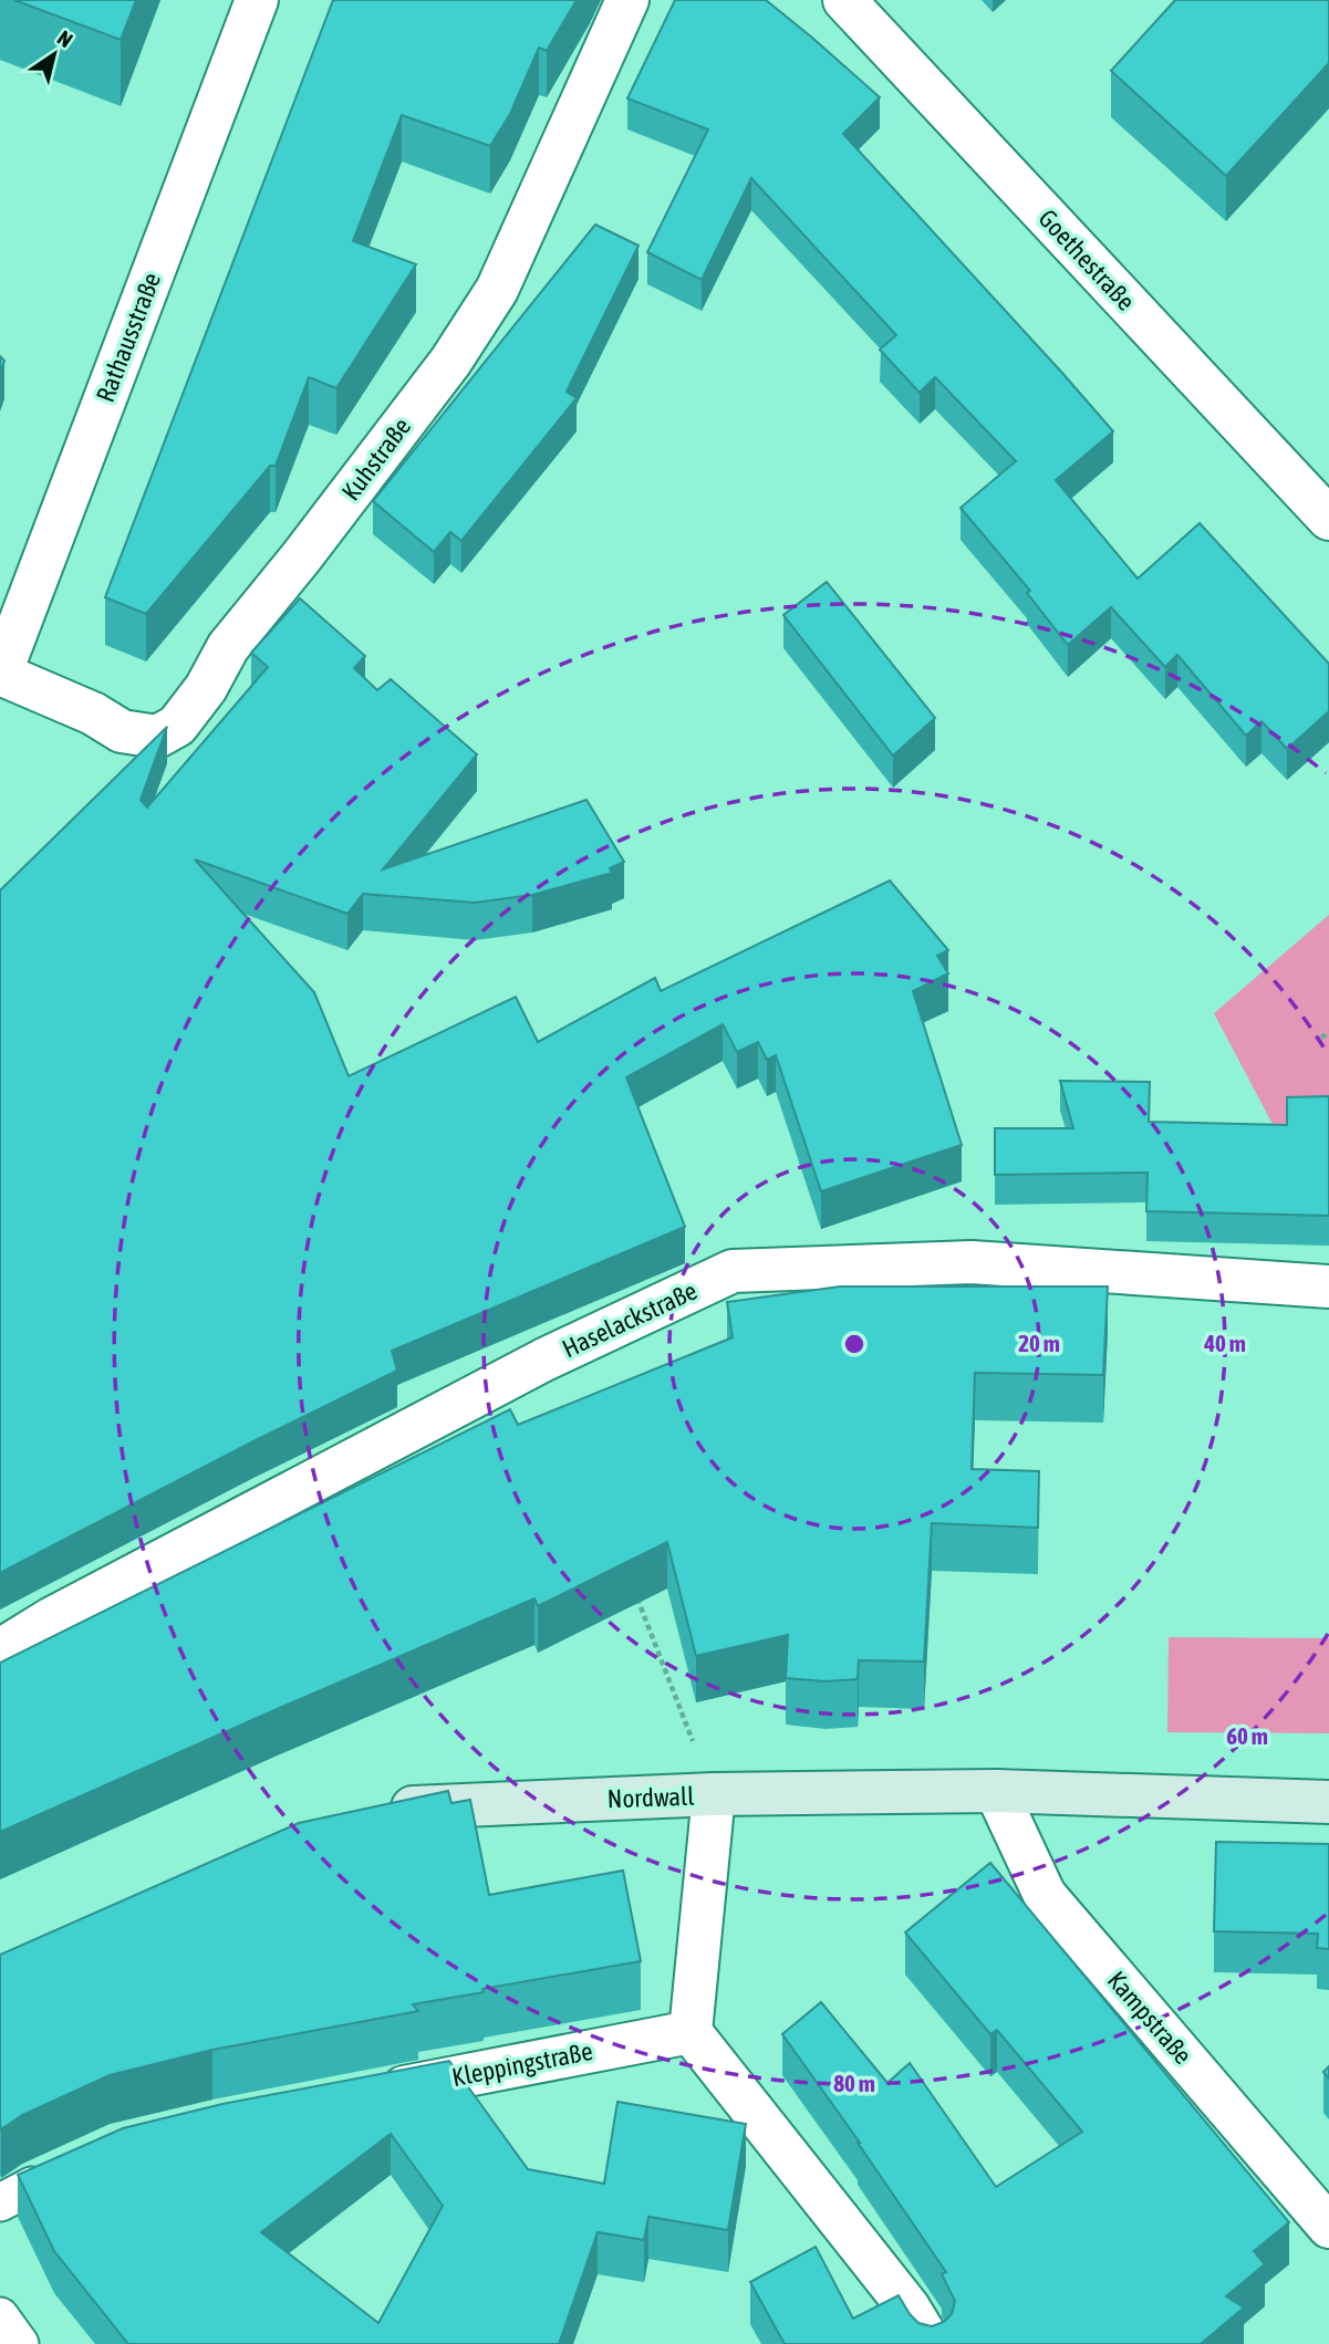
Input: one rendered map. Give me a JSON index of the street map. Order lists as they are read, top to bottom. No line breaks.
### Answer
{"streets":{"main road":["Nordwall"],"street":["Goethestraße","Rathausstraße","Kuhstraße","Haselackstraße","Kampstraße","Kleppingstraße"]},"crossings":[["Rathausstraße","Kuhstraße"],["Nordwall","Kampstraße"]],"north":"top right","rings":["20 m","40 m","60 m","80 m"]}
